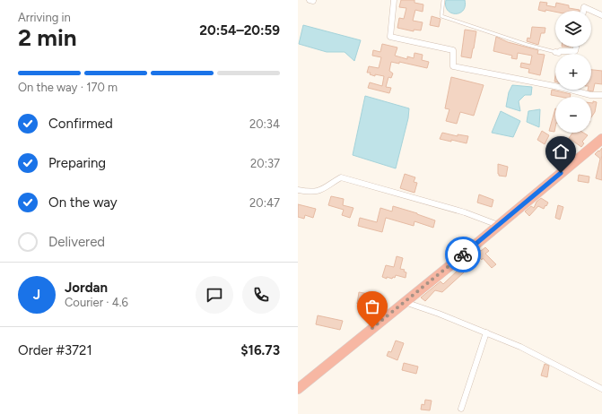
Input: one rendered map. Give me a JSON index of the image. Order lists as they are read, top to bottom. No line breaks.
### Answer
{"page":{"heading":["2 min","Arriving in","20:54–20:59"],"panel":["Jordan","Courier · 4.6","Order #3721","$16.73"],"map_buttons":["+","−"],"bar":"On the way · 170 m","list":[["Confirmed","20:34"],["Preparing","20:37"],["On the way","20:47"],"Delivered"],"round":"J"}}
